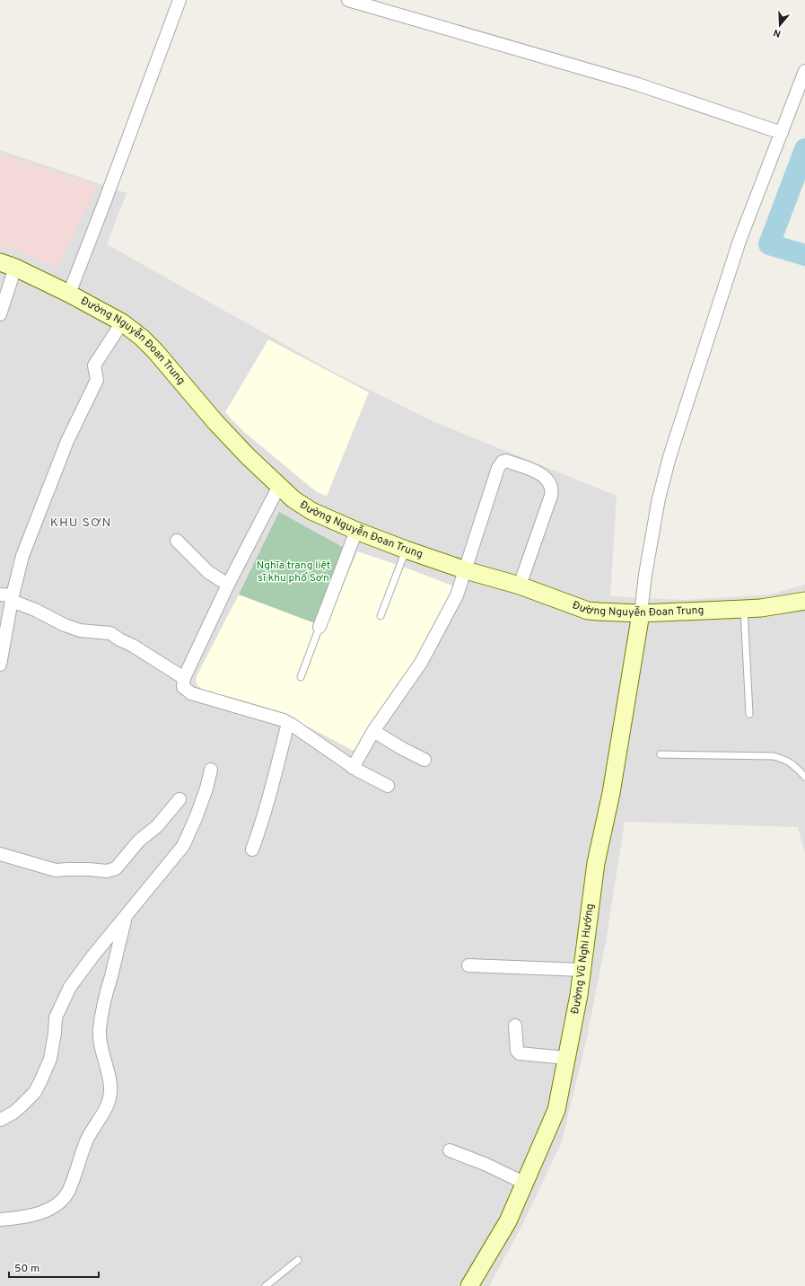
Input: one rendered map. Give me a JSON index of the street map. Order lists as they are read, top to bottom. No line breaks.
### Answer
{"streets":{"street":["Đường Nguyễn Đoan Trung","Đường Vũ Nghi Hướng"]},"crossings":[["Đường Nguyễn Đoan Trung","Đường Vũ Nghi Hướng"]],"districts":["KHU SƠN"],"parks":["Nghĩa trang liệt sĩ khu phố Sơn"],"scale_bar":"50 m","north":"bottom"}
